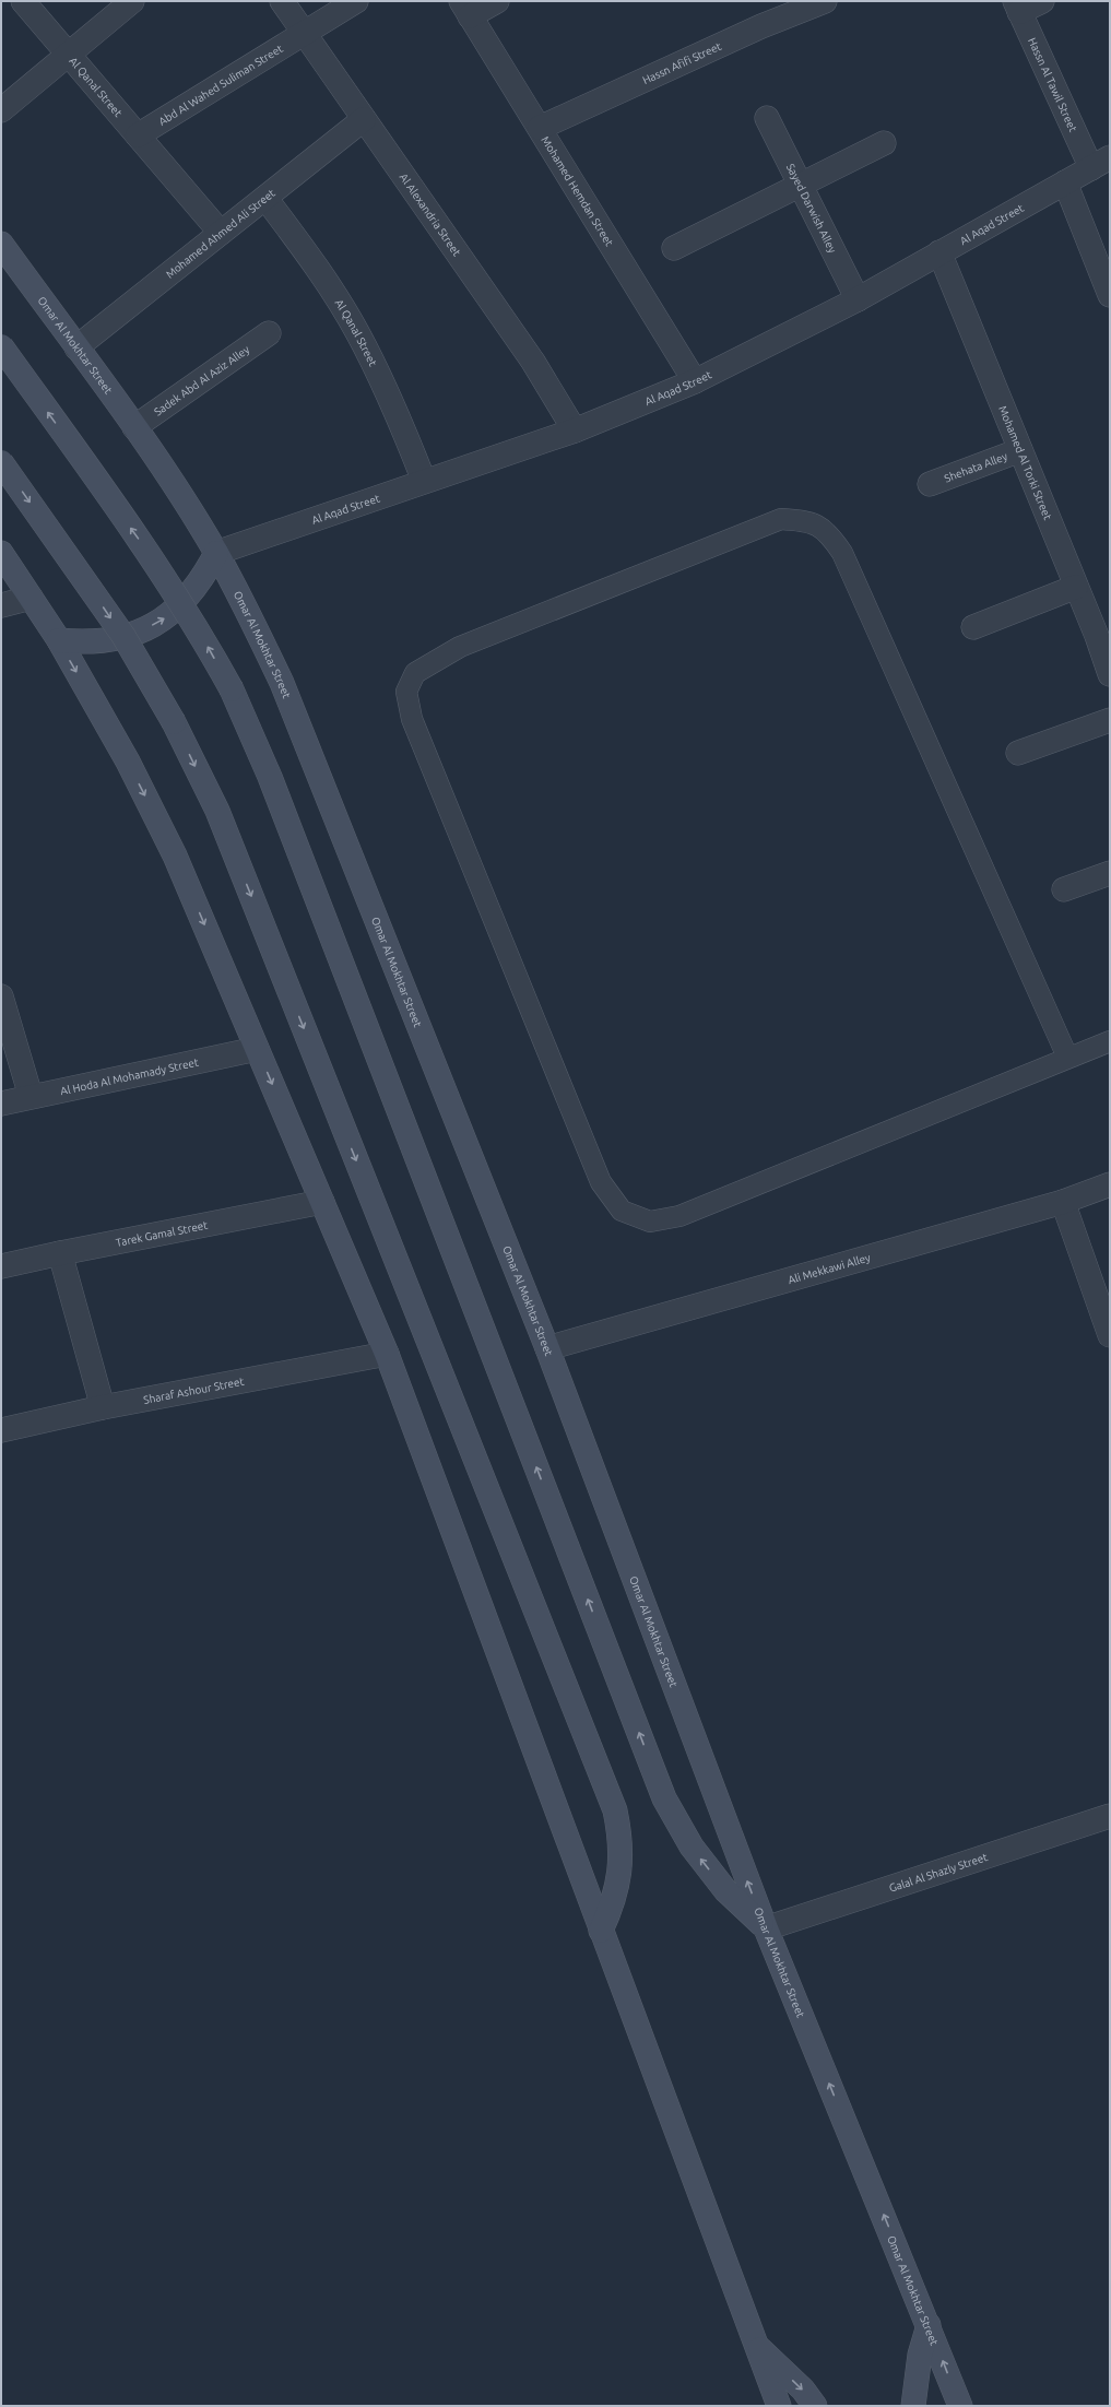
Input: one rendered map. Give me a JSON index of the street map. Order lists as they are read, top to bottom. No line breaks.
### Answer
{"streets":{"main road":["Omar Al Mokhtar Street"],"street":["Hassn Afifi Street","Hassn Al Tawil Street","Abd Al Wahed Suliman Street","Al Qanal Street","Mohamed Hemdan Street","Sayed Darwish Alley","Al Alexandria Street","Al Aqad Street","Mohamed Ahmed Ali Street","Sadek Abd Al Aziz Alley","Mohamed Al Torki Street","Shehata Alley","Al Hoda Al Mohamady Street","Tarek Gamal Street","Ali Mekkawi Alley","Sharaf Ashour Street","Galal Al Shazly Street"]},"crossings":[["Hassn Afifi Street","Mohamed Hemdan Street"],["Hassn Al Tawil Street","Al Aqad Street"],["Abd Al Wahed Suliman Street","Al Qanal Street"],["Abd Al Wahed Suliman Street","Al Alexandria Street"],["Al Qanal Street","Al Aqad Street"],["Al Qanal Street","Mohamed Ahmed Ali Street"],["Mohamed Hemdan Street","Al Aqad Street"],["Sayed Darwish Alley","Al Aqad Street"],["Al Alexandria Street","Al Aqad Street"],["Al Alexandria Street","Mohamed Ahmed Ali Street"],["Al Aqad Street","Omar Al Mokhtar Street"],["Al Aqad Street","Mohamed Al Torki Street"],["Mohamed Ahmed Ali Street","Omar Al Mokhtar Street"],["Omar Al Mokhtar Street","Sadek Abd Al Aziz Alley"],["Omar Al Mokhtar Street","Ali Mekkawi Alley"],["Omar Al Mokhtar Street","Galal Al Shazly Street"],["Mohamed Al Torki Street","Shehata Alley"]]}
